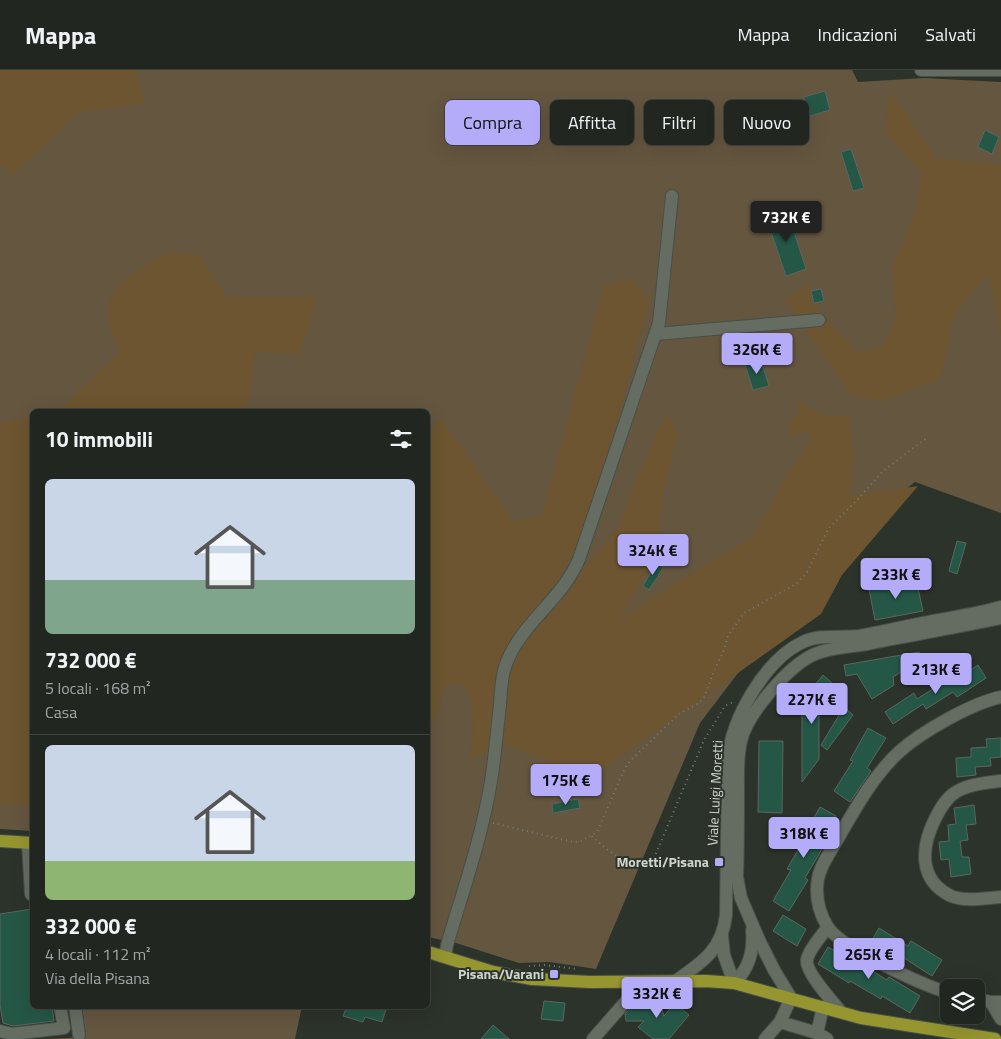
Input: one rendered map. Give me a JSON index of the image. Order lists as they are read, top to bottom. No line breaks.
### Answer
{"streets":{"street":["Viale Luigi Moretti"]},"places":{"transit":["Moretti/Pisana","Pisana/Varani"]},"page":{"header":"Mappa","nav":["Mappa","Indicazioni","Salvati"],"chip":["Compra","Affitta","Filtri","Nuovo"],"price":["732K €","326K €","324K €","233K €","213K €","227K €","175K €","318K €","265K €","332K €"],"heading":"10 immobili","list":[{"name":"732 000 €","note":"5 locali · 168 m² · Casa"},{"name":"332 000 €","note":"4 locali · 112 m² · Via della Pisana"}]}}
